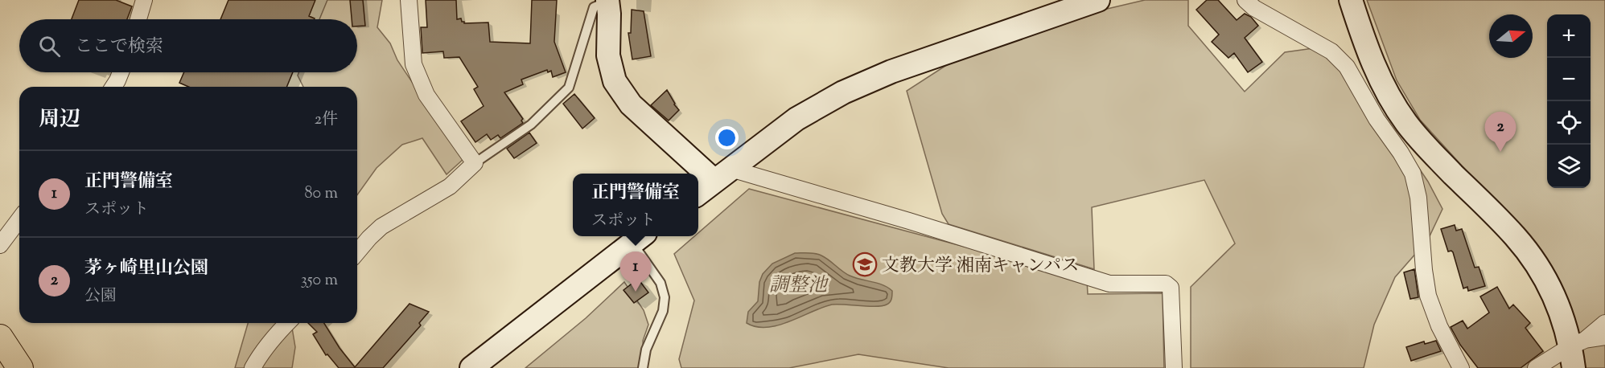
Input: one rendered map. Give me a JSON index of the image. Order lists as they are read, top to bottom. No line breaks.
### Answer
{"water":["調整池"],"places":{"school or university":["文教大学 湘南キャンパス"]},"north":"right","page":{"map_buttons":["+","−"],"search":"ここで検索","heading":["周辺","2件"],"pins":["2","1"],"list":[{"mark":"1","name":"正門警備室","note":"スポット","value":"80 m"},{"mark":"2","name":"茅ヶ崎里山公園","note":"公園","value":"350 m"}],"popup":["正門警備室","スポット"]}}
